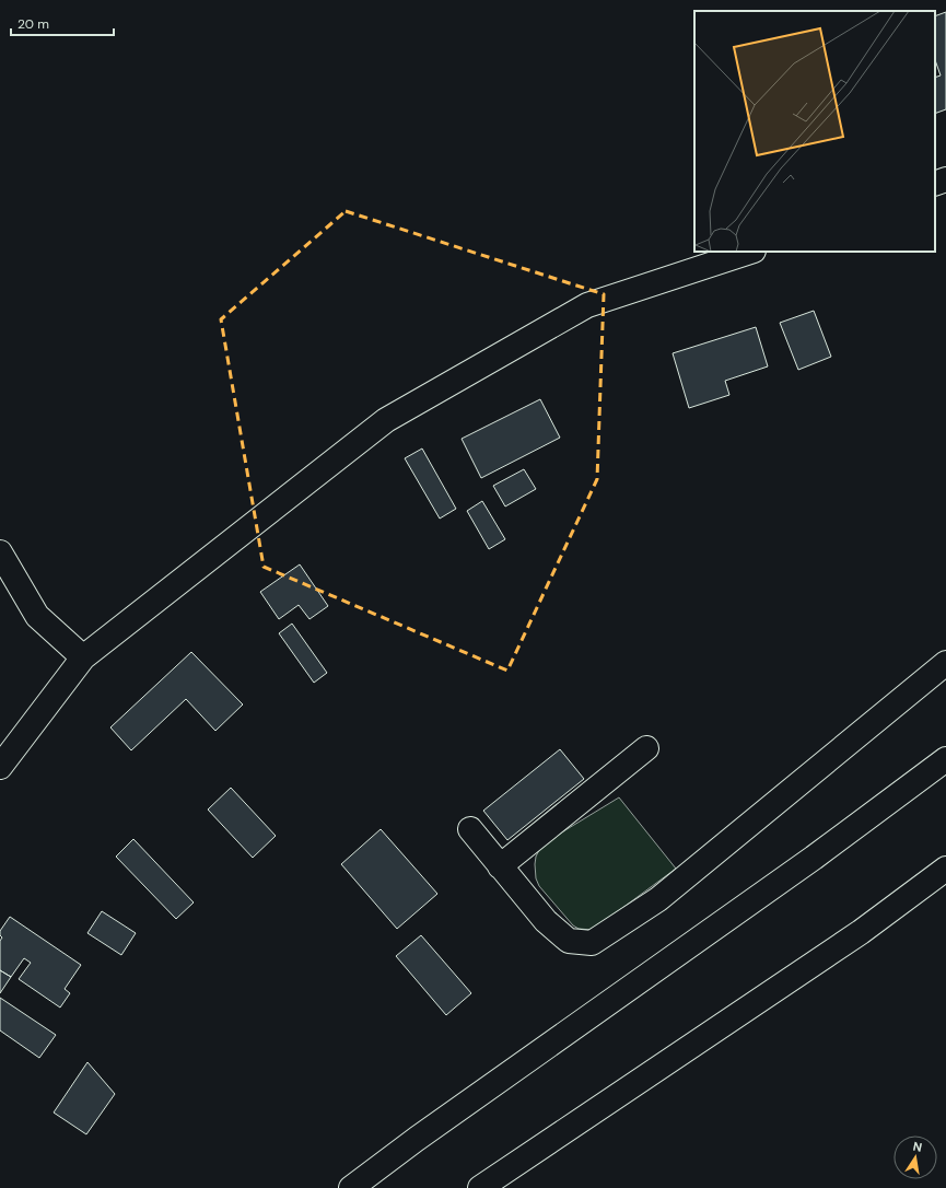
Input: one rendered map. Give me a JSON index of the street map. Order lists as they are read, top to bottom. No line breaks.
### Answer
{"scale_bar":"20 m","north":"top"}
